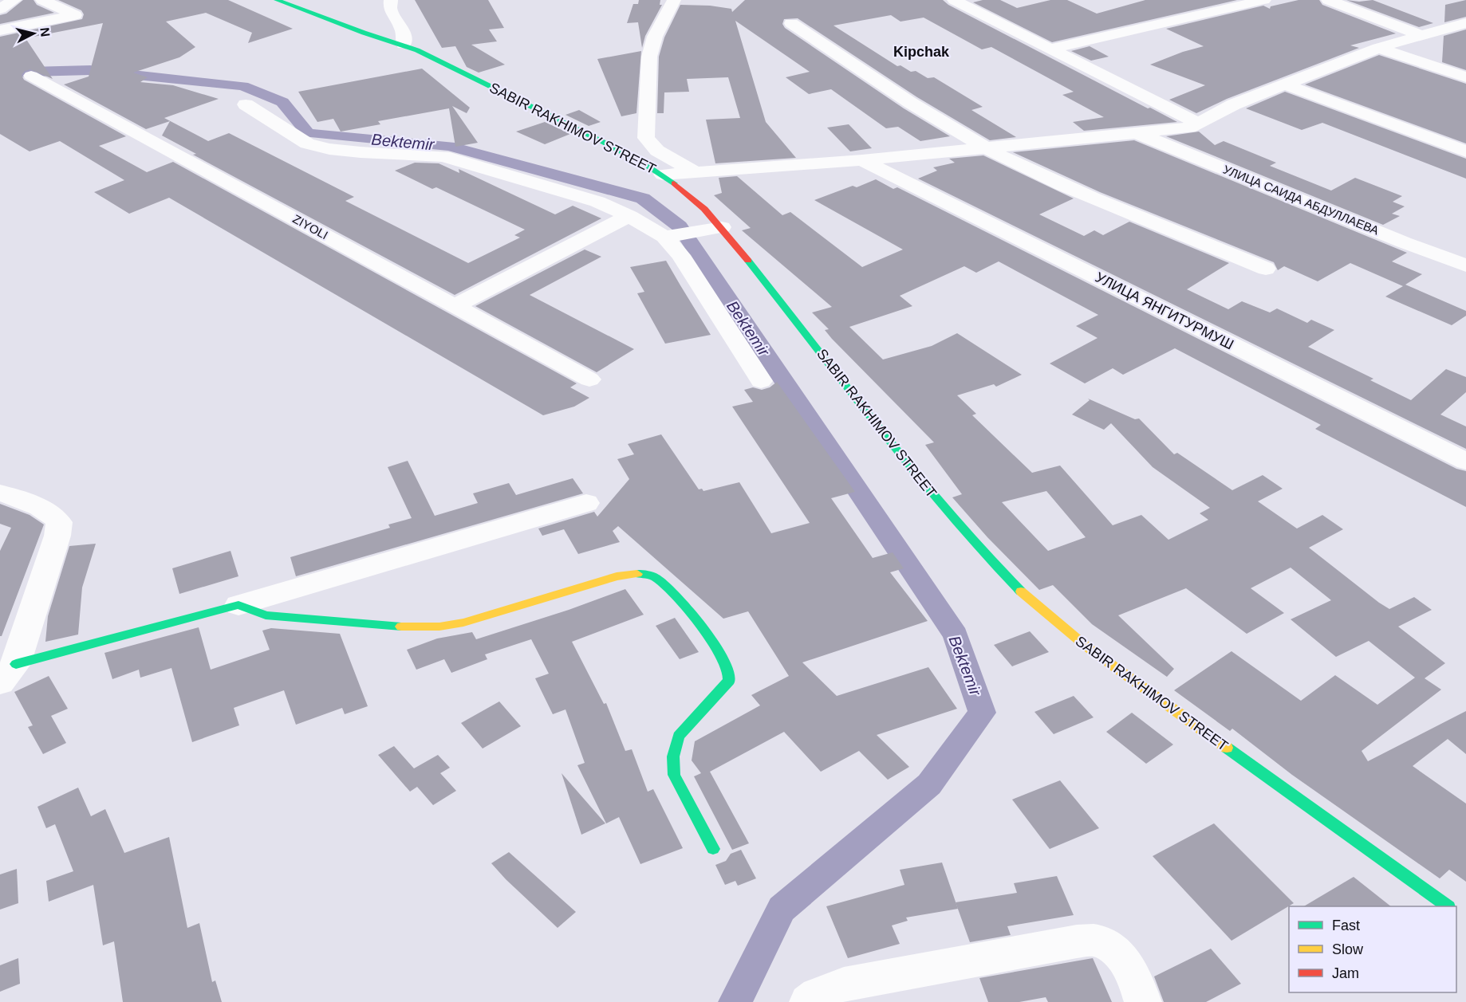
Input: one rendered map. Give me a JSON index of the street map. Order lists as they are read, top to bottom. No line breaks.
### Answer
{"streets":{"street":["SABIR RAKHIMOV STREET","УЛИЦА САИДА АБДУЛЛАЕВА","ZIYOLI","УЛИЦА ЯНГИТУРМУШ"]},"districts":["Kipchak"],"water":["Bektemir"],"legend":["Fast","Slow","Jam"],"north":"right"}
